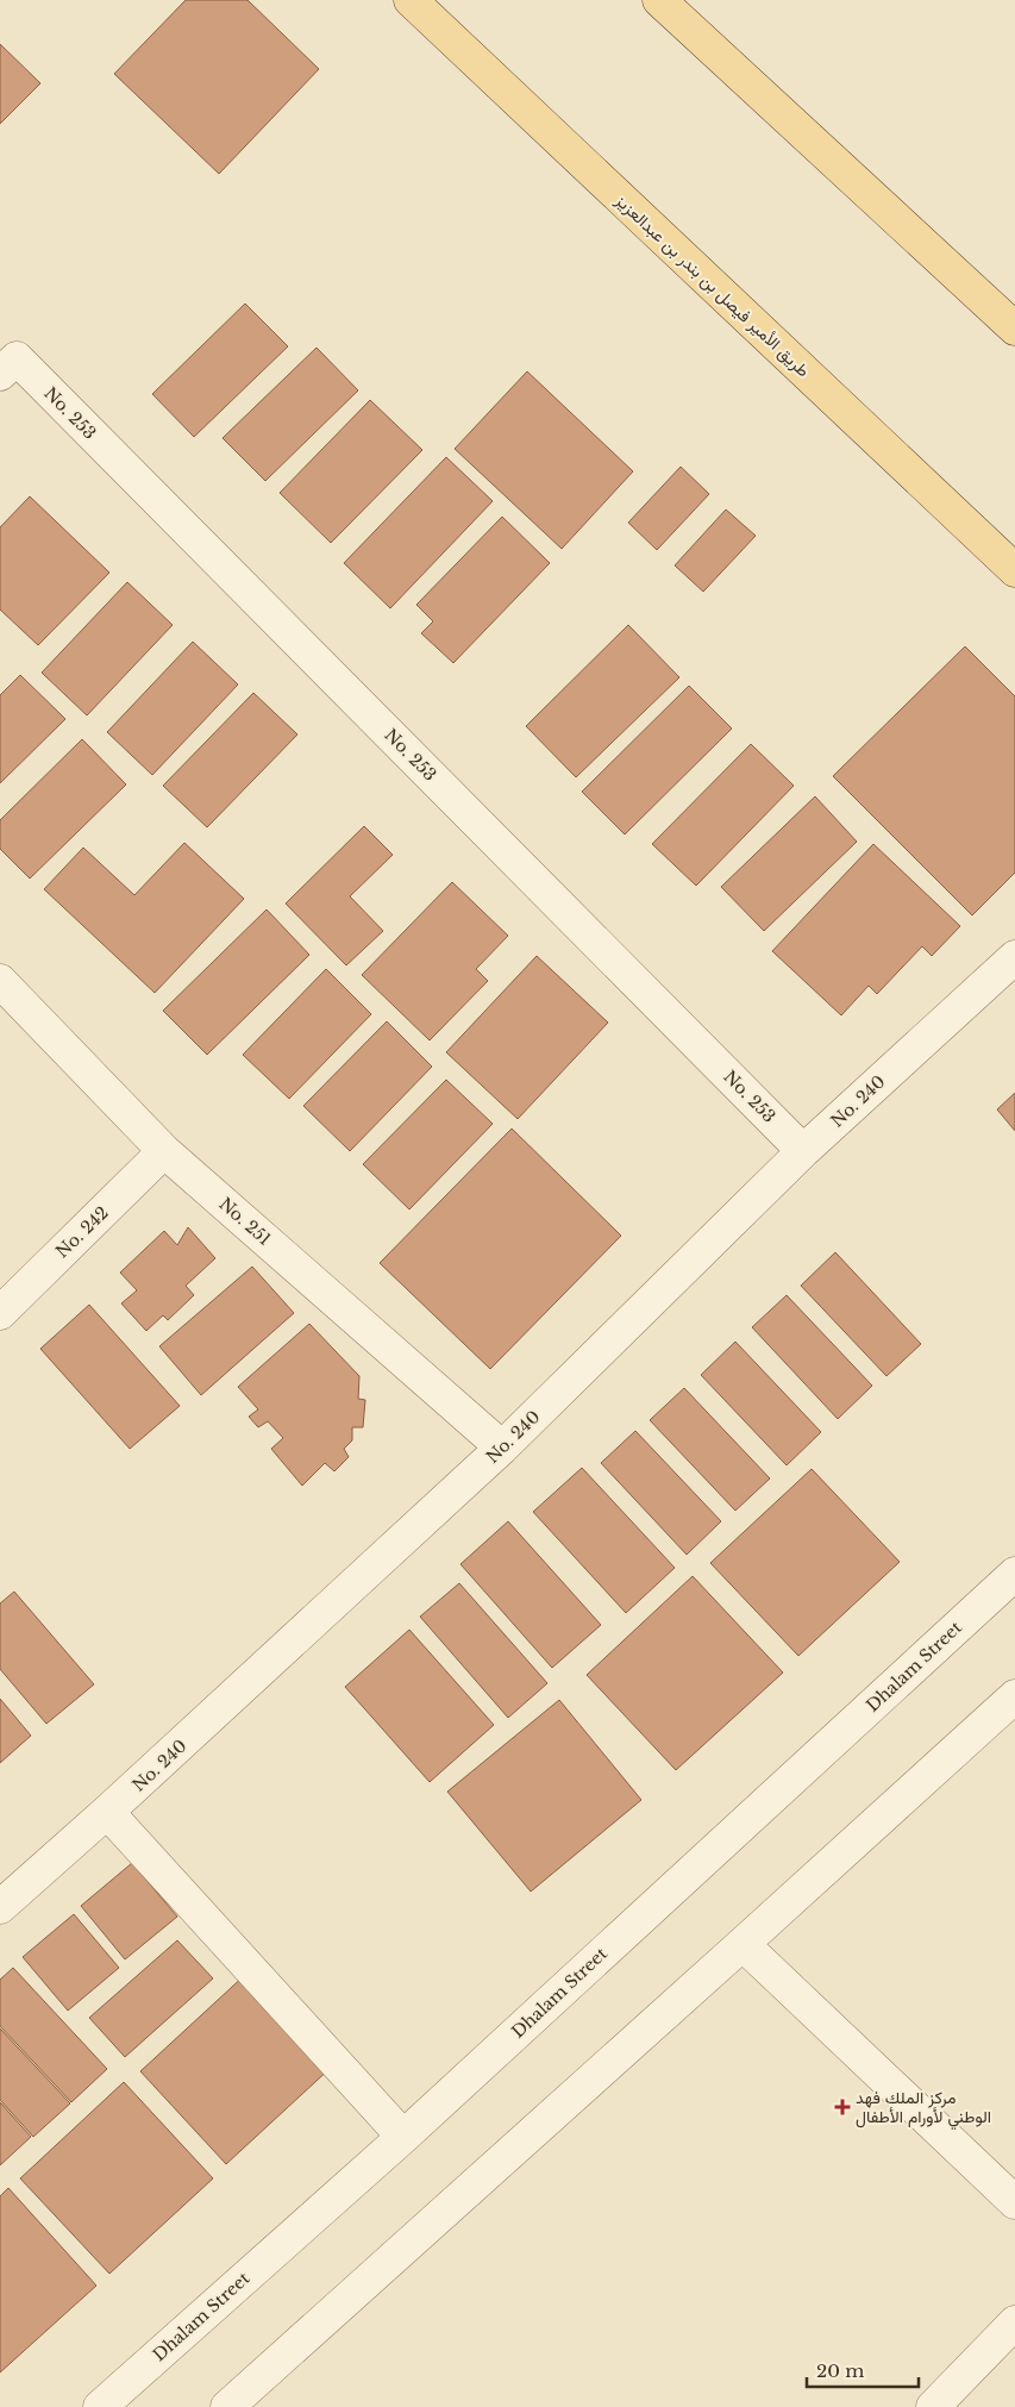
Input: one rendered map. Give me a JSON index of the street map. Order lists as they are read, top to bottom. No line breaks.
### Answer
{"streets":{"main road":["طريق الأمير فيصل بن بندر بن عبدالعزيز"],"street":["No. 253","No. 240","No. 251","No. 242","Dhalam Street"]},"crossings":[["No. 253","No. 240"],["No. 240","No. 251"],["No. 251","No. 242"]],"places":{"health":["مركز الملك فهد الوطني لأورام الأطفال"]},"scale_bar":"20 m"}
